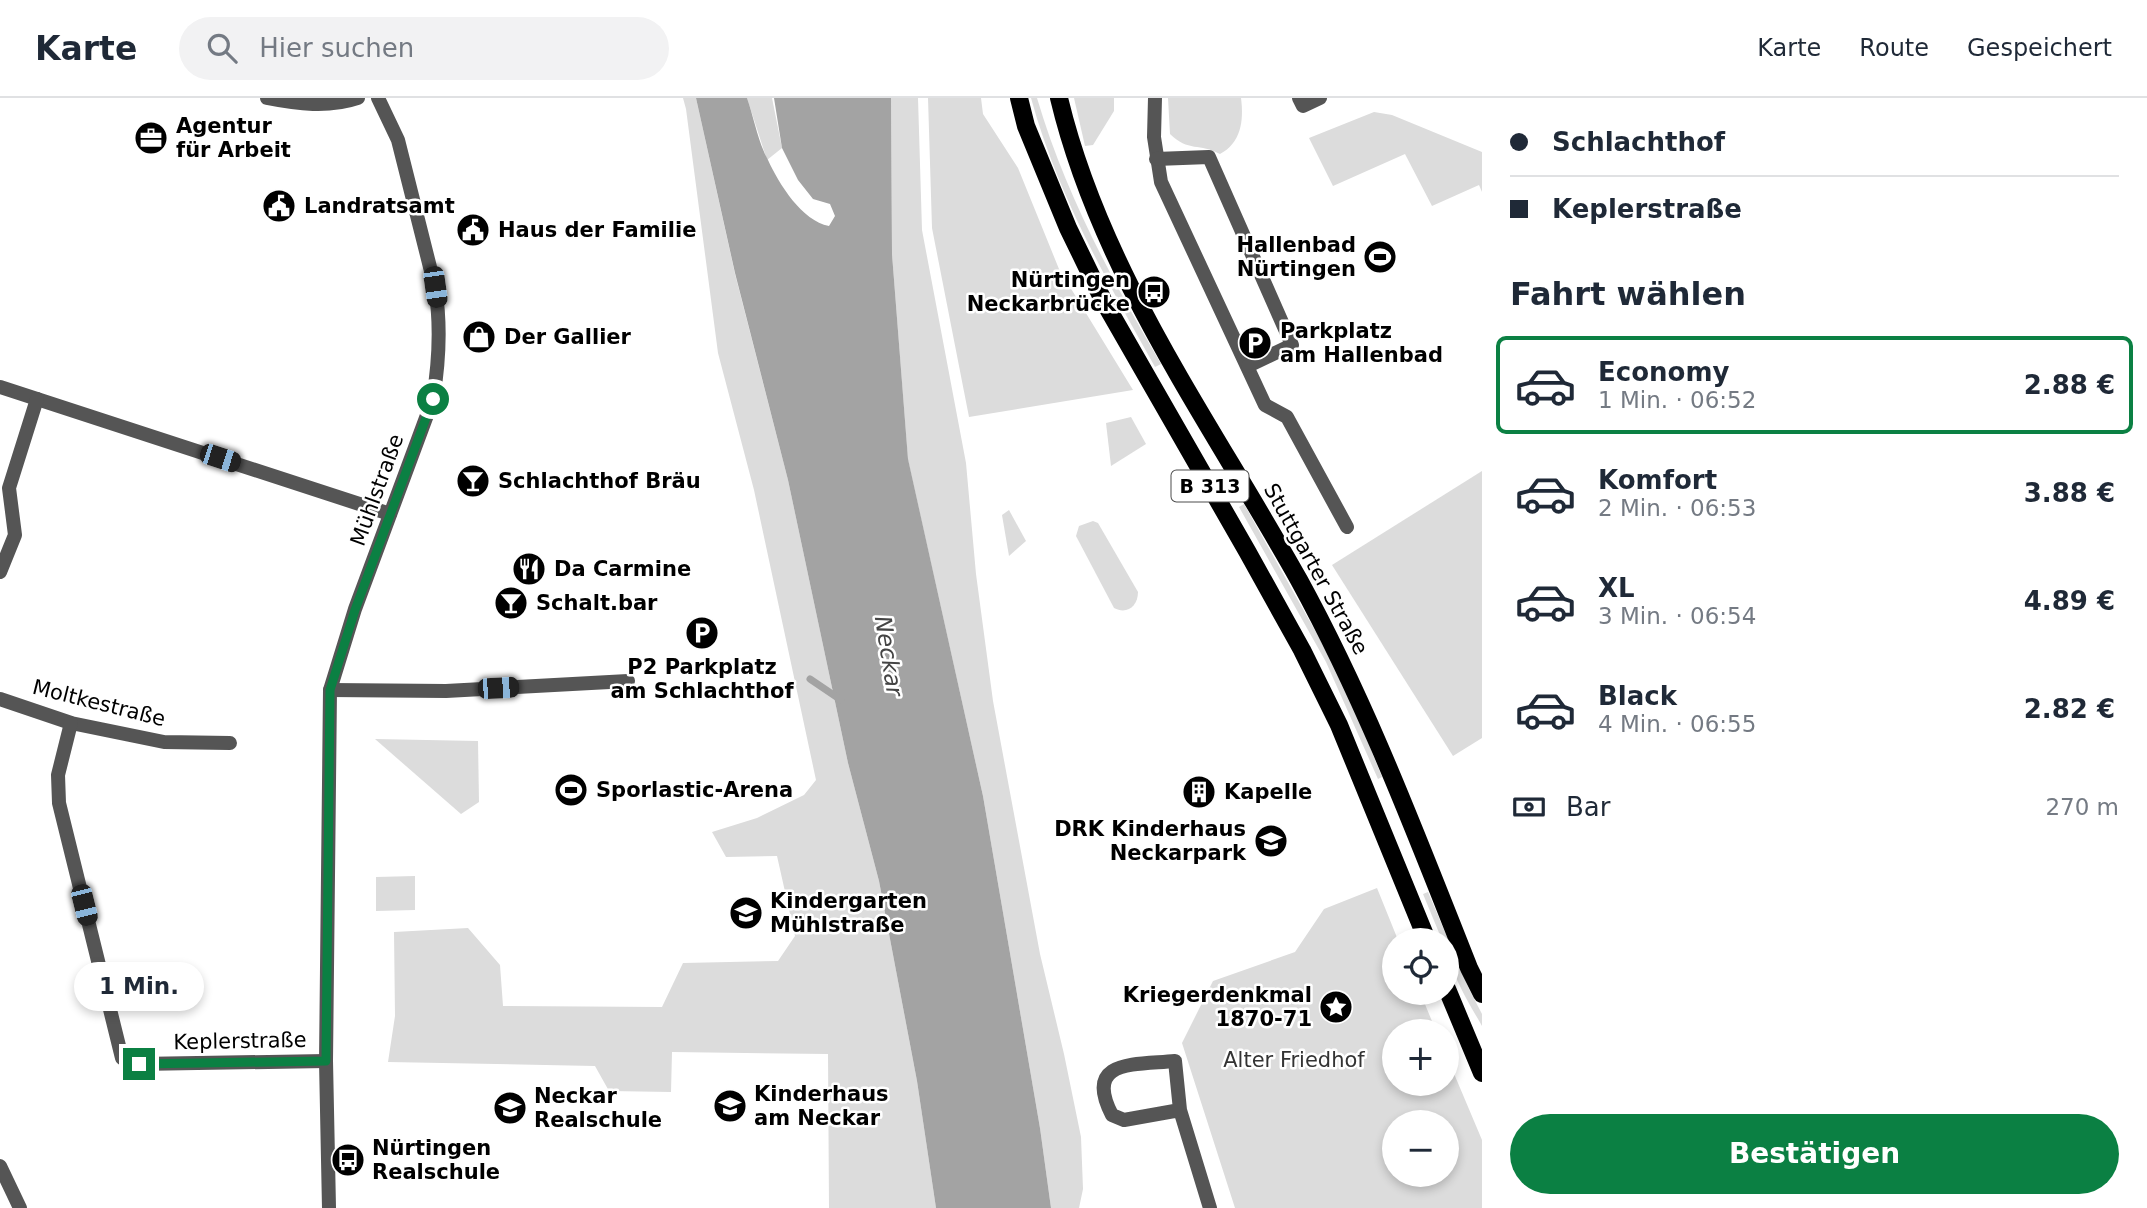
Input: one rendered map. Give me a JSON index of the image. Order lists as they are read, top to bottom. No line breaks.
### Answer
{"streets":{"main road":["B 313","Stuttgarter Straße"],"street":["Mühlstraße","Moltkestraße","Keplerstraße"]},"crossings":[["Mühlstraße","Keplerstraße"],["Moltkestraße","Keplerstraße"]],"water":["Neckar"],"parks":["Alter Friedhof"],"places":{"office":["Agentur für Arbeit"],"public building":["Landratsamt","Haus der Familie"],"sports":["Hallenbad Nürtingen","Sporlastic-Arena"],"bus stop":["Nürtingen Neckarbrücke","Nürtingen Realschule"],"shop":["Der Gallier"],"parking":["Parkplatz am Hallenbad","P2 Parkplatz am Schlachthof"],"bar":["Schlachthof Bräu","Schalt.bar"],"restaurant":["Da Carmine"],"building":["Kapelle"],"school or university":["DRK Kinderhaus Neckarpark","Kindergarten Mühlstraße","Kinderhaus am Neckar","Neckar Realschule"],"place":["Kriegerdenkmal 1870-71"]},"page":{"header":"Karte","search":"Hier suchen","nav":["Karte","Route","Gespeichert"],"banner":["Schlachthof","Keplerstraße"],"heading":"Fahrt wählen","list":[{"name":"Economy","note":"1 Min. · 06:52","value":"2.88 €"},{"name":"Komfort","note":"2 Min. · 06:53","value":"3.88 €"},{"name":"XL","note":"3 Min. · 06:54","value":"4.89 €"},{"name":"Black","note":"4 Min. · 06:55","value":"2.82 €"}],"pay":["Bar","270 m"],"map_buttons":["+","−"],"bubble":"1 Min.","buttons":"Bestätigen"}}
